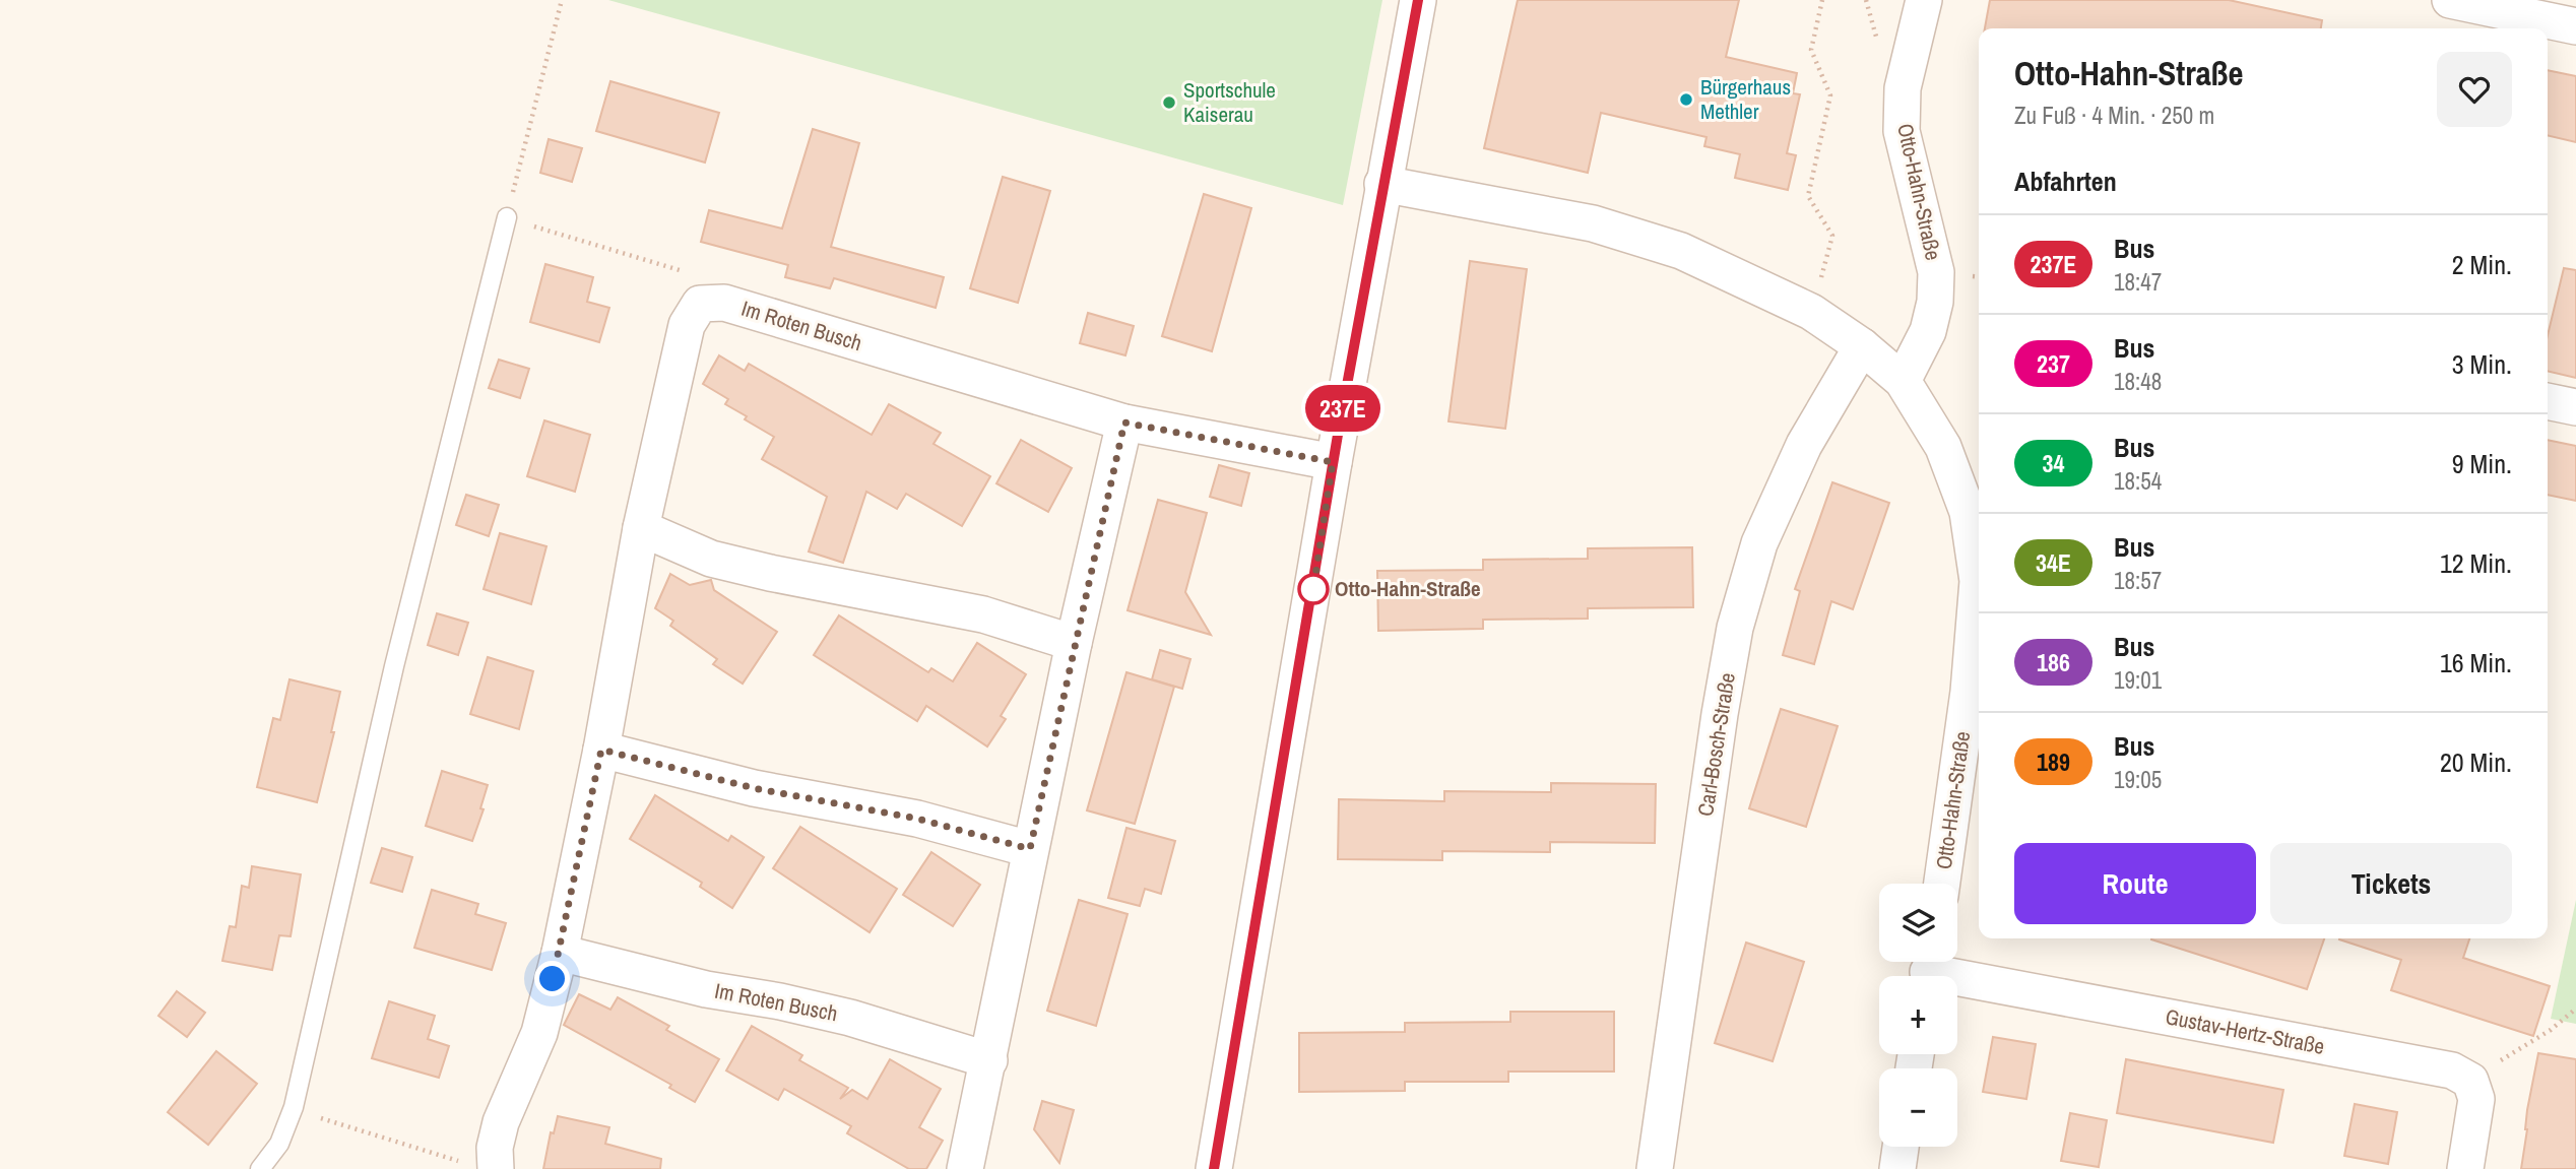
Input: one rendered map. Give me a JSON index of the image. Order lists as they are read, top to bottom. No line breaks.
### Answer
{"streets":{"street":["Otto-Hahn-Straße","Im Roten Busch","Carl-Bosch-Straße","Gustav-Hertz-Straße"]},"crossings":[["Otto-Hahn-Straße","Carl-Bosch-Straße"]],"places":["Bürgerhaus Methler","Sportschule Kaiserau","Otto-Hahn-Straße"],"lines":["bus line 237E"],"page":{"on_map":"237E","heading":[["Otto-Hahn-Straße","Zu Fuß · 4 Min. · 250 m"],"Abfahrten"],"list":[{"mark":"237E","name":"Bus","note":"18:47","value":"2 Min."},{"mark":"237","name":"Bus","note":"18:48","value":"3 Min."},{"mark":"34","name":"Bus","note":"18:54","value":"9 Min."},{"mark":"34E","name":"Bus","note":"18:57","value":"12 Min."},{"mark":"186","name":"Bus","note":"19:01","value":"16 Min."},{"mark":"189","name":"Bus","note":"19:05","value":"20 Min."}],"buttons":["Route","Tickets"],"map_buttons":["+","−"]}}
